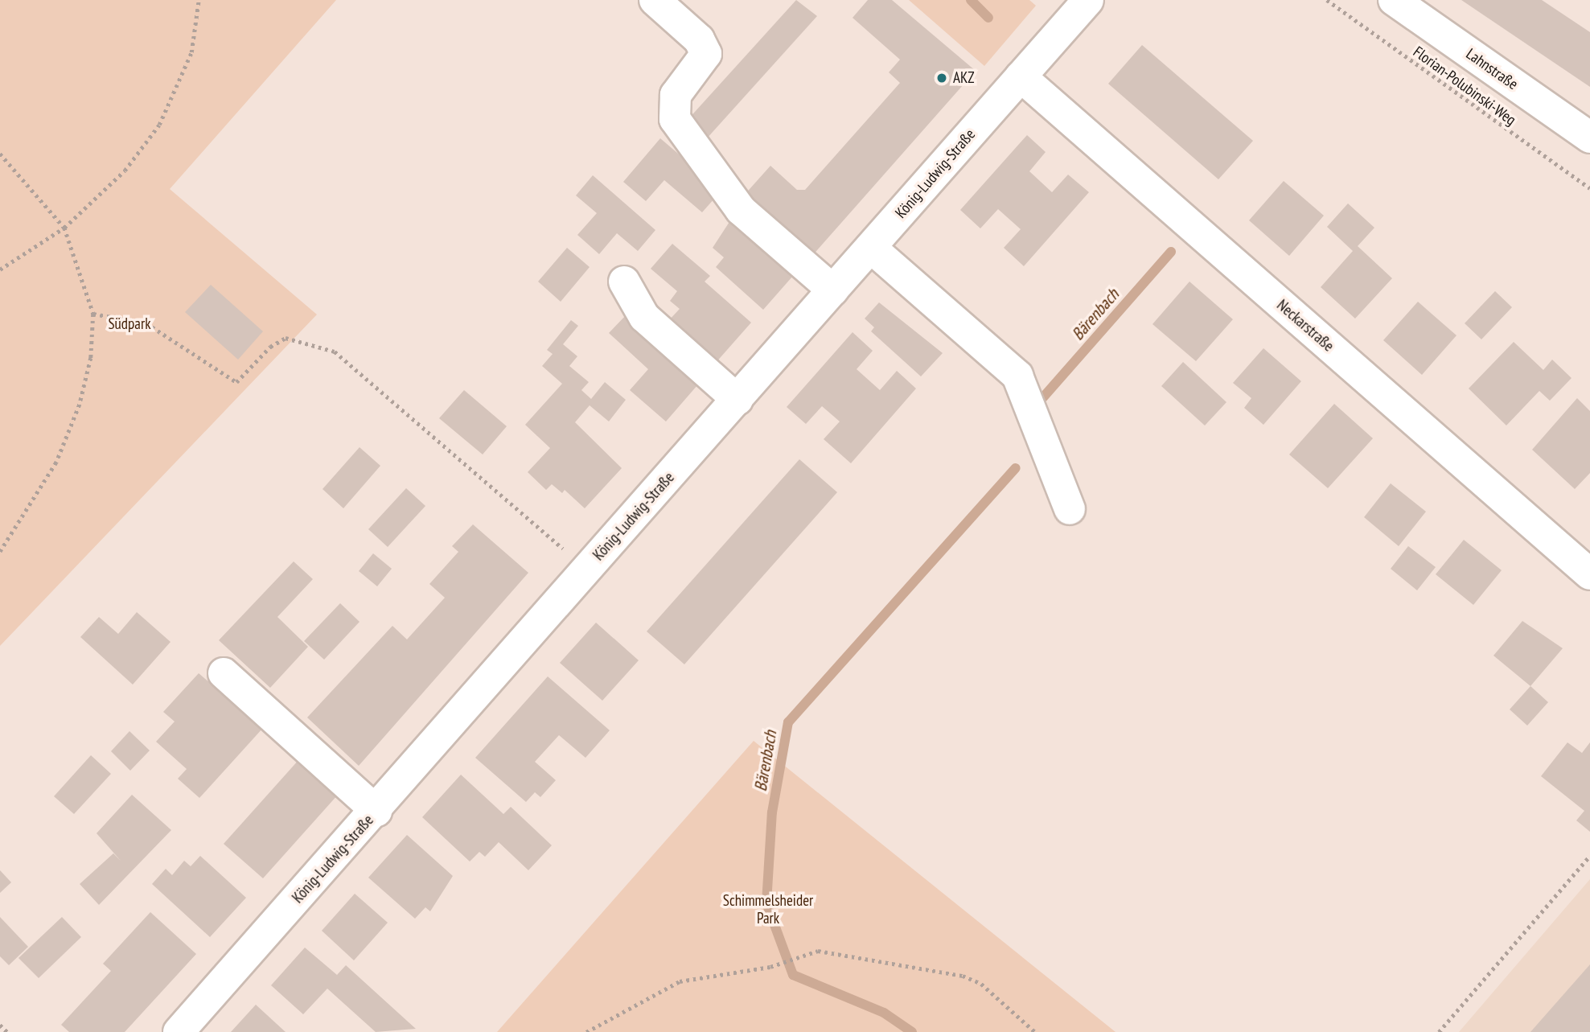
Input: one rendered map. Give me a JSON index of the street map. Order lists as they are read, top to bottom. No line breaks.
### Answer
{"streets":{"street":["Lahnstraße","König-Ludwig-Straße","Neckarstraße"],"path":["Florian-Polubinski-Weg"]},"crossings":[["König-Ludwig-Straße","Neckarstraße"]],"water":["Bärenbach"],"parks":["Südpark","Schimmelsheider Park"],"places":["AKZ"]}
